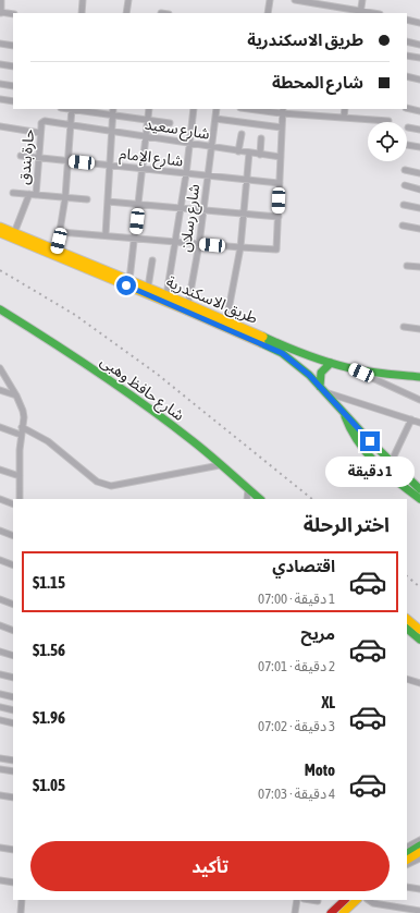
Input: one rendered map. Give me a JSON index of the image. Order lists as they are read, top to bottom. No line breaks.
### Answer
{"streets":{"main road":["طريق الاسكندرية","شارع حافظ وهبى"],"street":["شارع سعيد","حارة بندق","شارع الإمام","شارع رسلان"]},"crossings":[["شارع سعيد","حارة بندق"],["شارع سعيد","شارع رسلان"],["حارة بندق","شارع الإمام"],["شارع الإمام","شارع رسلان"],["شارع رسلان","طريق الاسكندرية"]],"page":{"banner":["طريق الاسكندرية","شارع المحطة"],"bubble":"1 دقيقة","heading":"اختر الرحلة","list":[{"name":"اقتصادي","note":"1 دقيقة · 07:00","value":"$1.15"},{"name":"مريح","note":"2 دقيقة · 07:01","value":"$1.56"},{"name":"XL","note":"3 دقيقة · 07:02","value":"$1.96"},{"name":"Moto","note":"4 دقيقة · 07:03","value":"$1.05"}],"buttons":"تأكيد"}}
